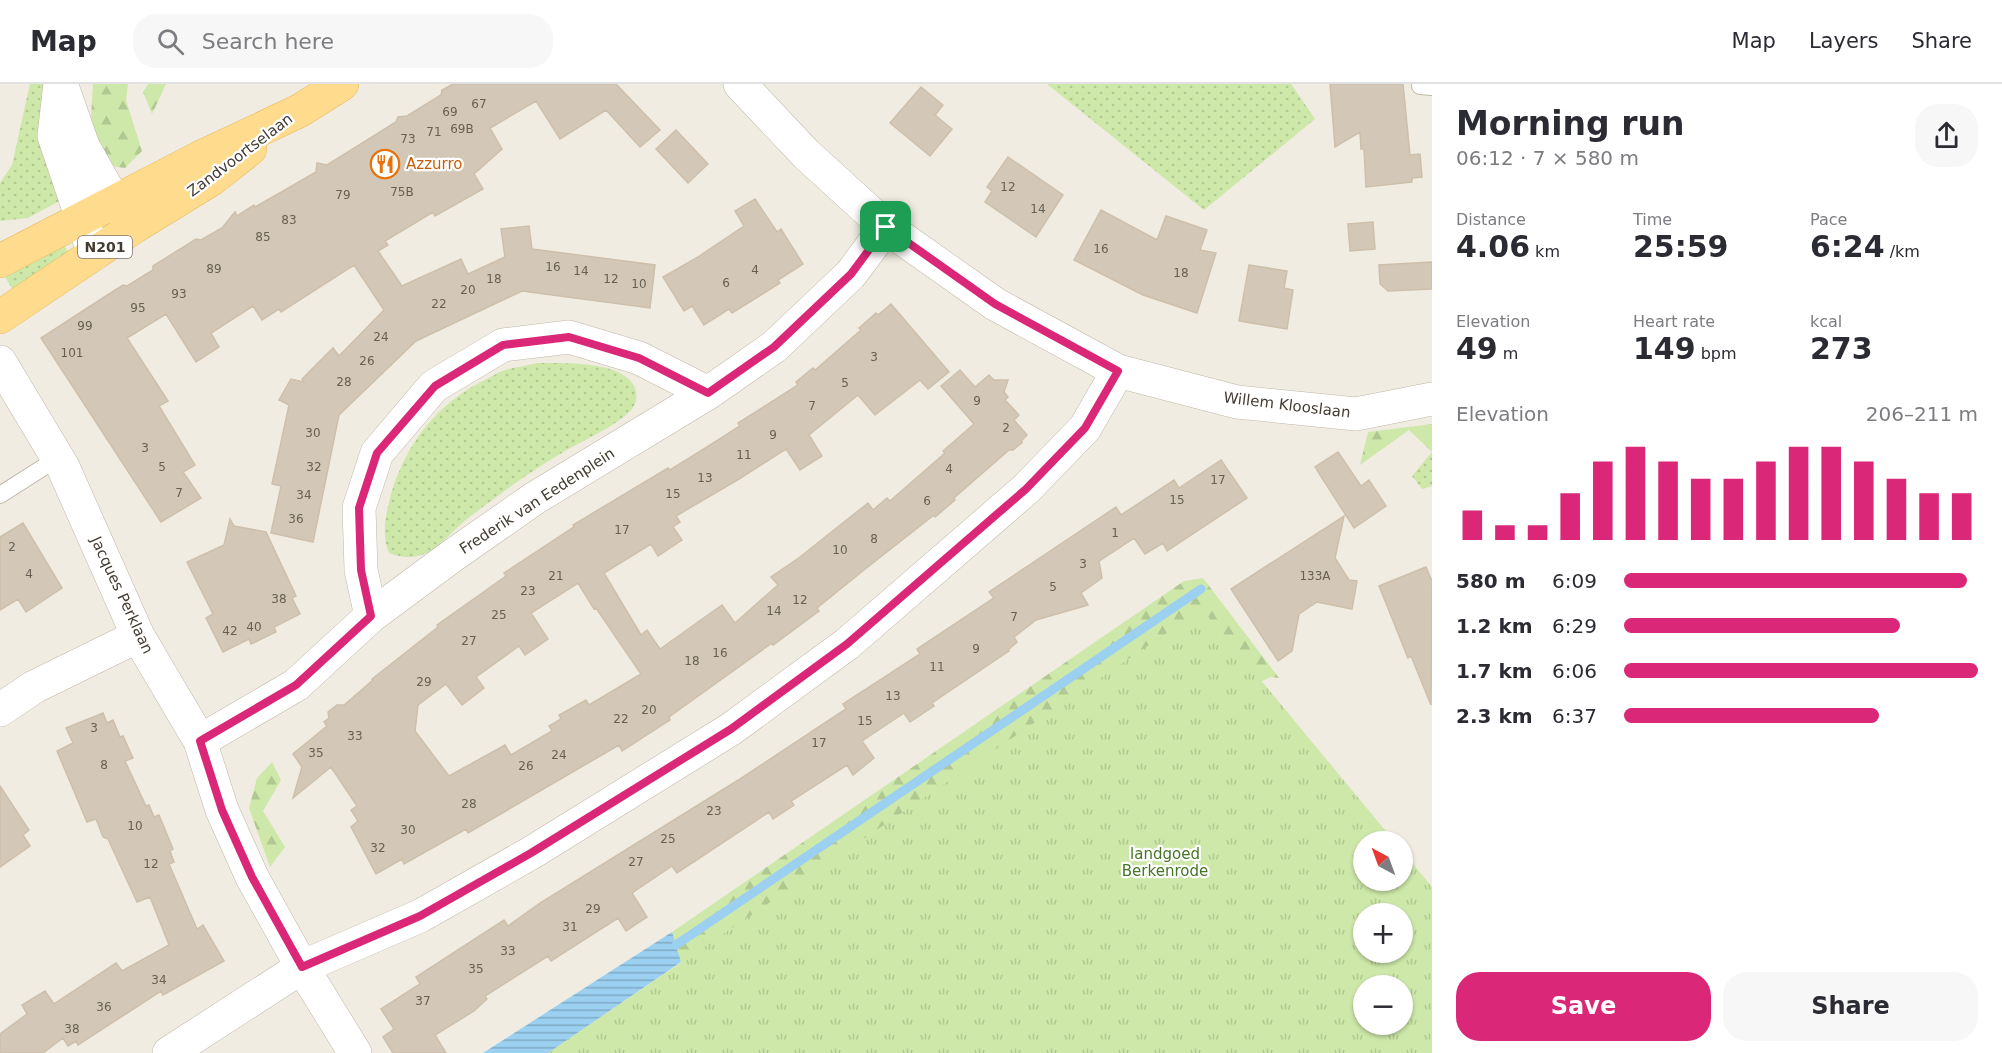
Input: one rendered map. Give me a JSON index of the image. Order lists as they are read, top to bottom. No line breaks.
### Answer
{"streets":{"main road":["Zandvoortselaan","N201"],"street":["Willem Klooslaan","Frederik van Eedenplein","Jacques Perklaan"]},"crossings":[["Willem Klooslaan","Frederik van Eedenplein"],["Frederik van Eedenplein","Jacques Perklaan"]],"parks":["landgoed Berkenrode"],"places":{"restaurant":["Azzurro"]},"house_numbers":["67","69","69B","71","73","12","75B","79","14","83","85","16","16","89","4","14","18","18","12","6","10","20","93","22","95","99","24","101","3","26","28","5","9","7","2","30","9","3","11","5","32","4","13","17","7","15","34","15","6","36","17","1","8","2","10","3","4","21","133A","5","23","38","12","14","25","7","40","42","27","9","16","18","11","29","13","20","22","15","3","33","17","35","24","8","26","28","23","10","30","25","32","27","12","29","31","33","35","34","37","36","38"],"north":"top left","page":{"header":"Map","search":"Search here","nav":["Map","Layers","Share"],"heading":["Morning run","06:12 · 7 × 580 m"],"stats":[["Distance","4.06 km"],["Time","25:59"],["Pace","6:24 /km"],["Elevation","49 m"],["Heart rate","149 bpm"],["kcal","273"]],"chart":["Elevation","206–211 m"],"list":[{"name":"580 m","note":"6:09"},{"name":"1.2 km","note":"6:29"},{"name":"1.7 km","note":"6:06"},{"name":"2.3 km","note":"6:37"}],"map_buttons":["+","−"],"buttons":["Save","Share"]}}
